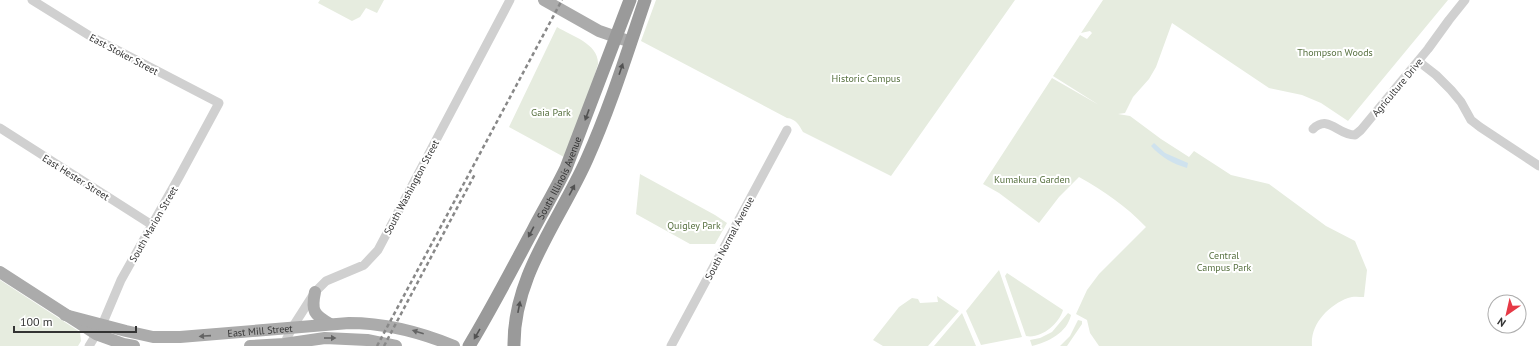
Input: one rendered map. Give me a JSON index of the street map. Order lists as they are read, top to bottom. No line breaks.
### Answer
{"streets":{"highway":["South Illinois Avenue"],"main road":["East Mill Street"],"street":["East Stoker Street","Agriculture Drive","East Hester Street","South Washington Street","South Marion Street","South Normal Avenue"]},"crossings":[["East Stoker Street","South Marion Street"],["East Hester Street","South Marion Street"],["South Washington Street","East Mill Street"],["South Marion Street","East Mill Street"]],"parks":["Thompson Woods","Historic Campus","Gaia Park","Kumakura Garden","Quigley Park","Central Campus Park"],"scale_bar":"100 m","north":"bottom left"}
